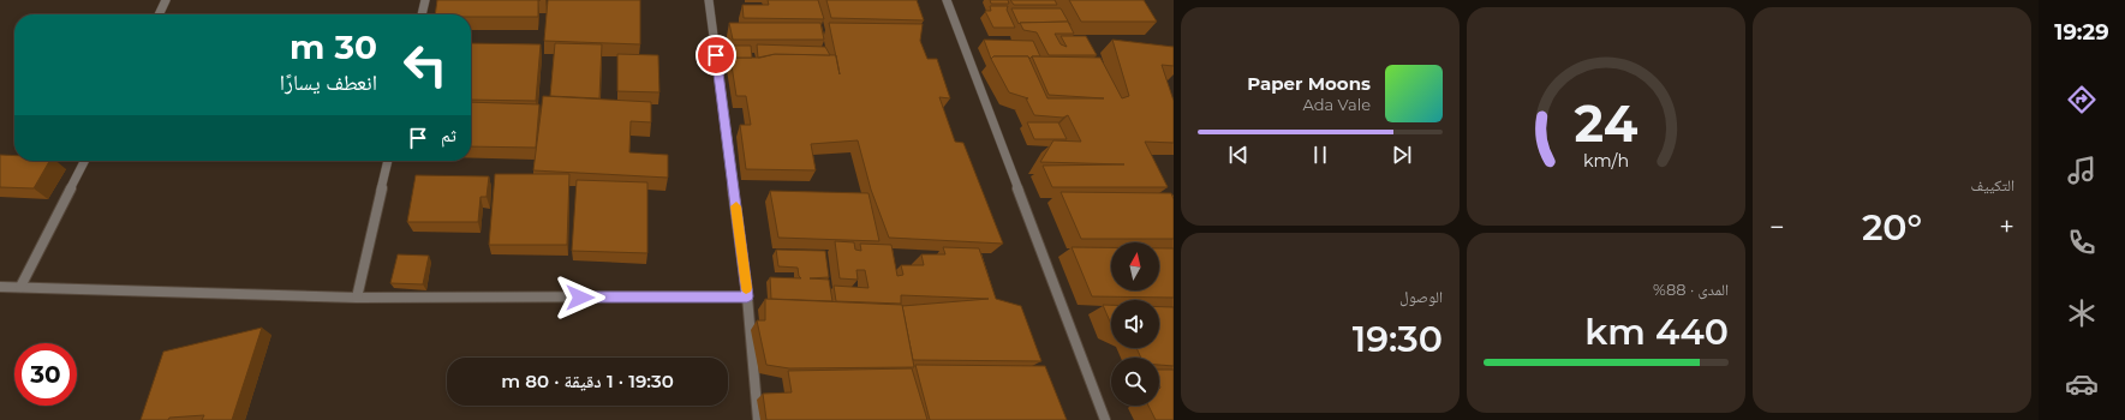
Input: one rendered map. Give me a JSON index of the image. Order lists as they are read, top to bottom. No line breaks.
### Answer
{"north":"top","page":{"tabs":"19:29","tile":["التكييف",["المدى · 88%","440 km"],["الوصول","19:30"]],"turn":["30 m","انعطف يسارًا"],"song":["Paper Moons","Ada Vale"],"then":"ثم","heat":["−","20°","+"],"limit":"30","trip":"19:30 · 1 دقيقة · 80 m","gauge":["24","km/h"]}}
